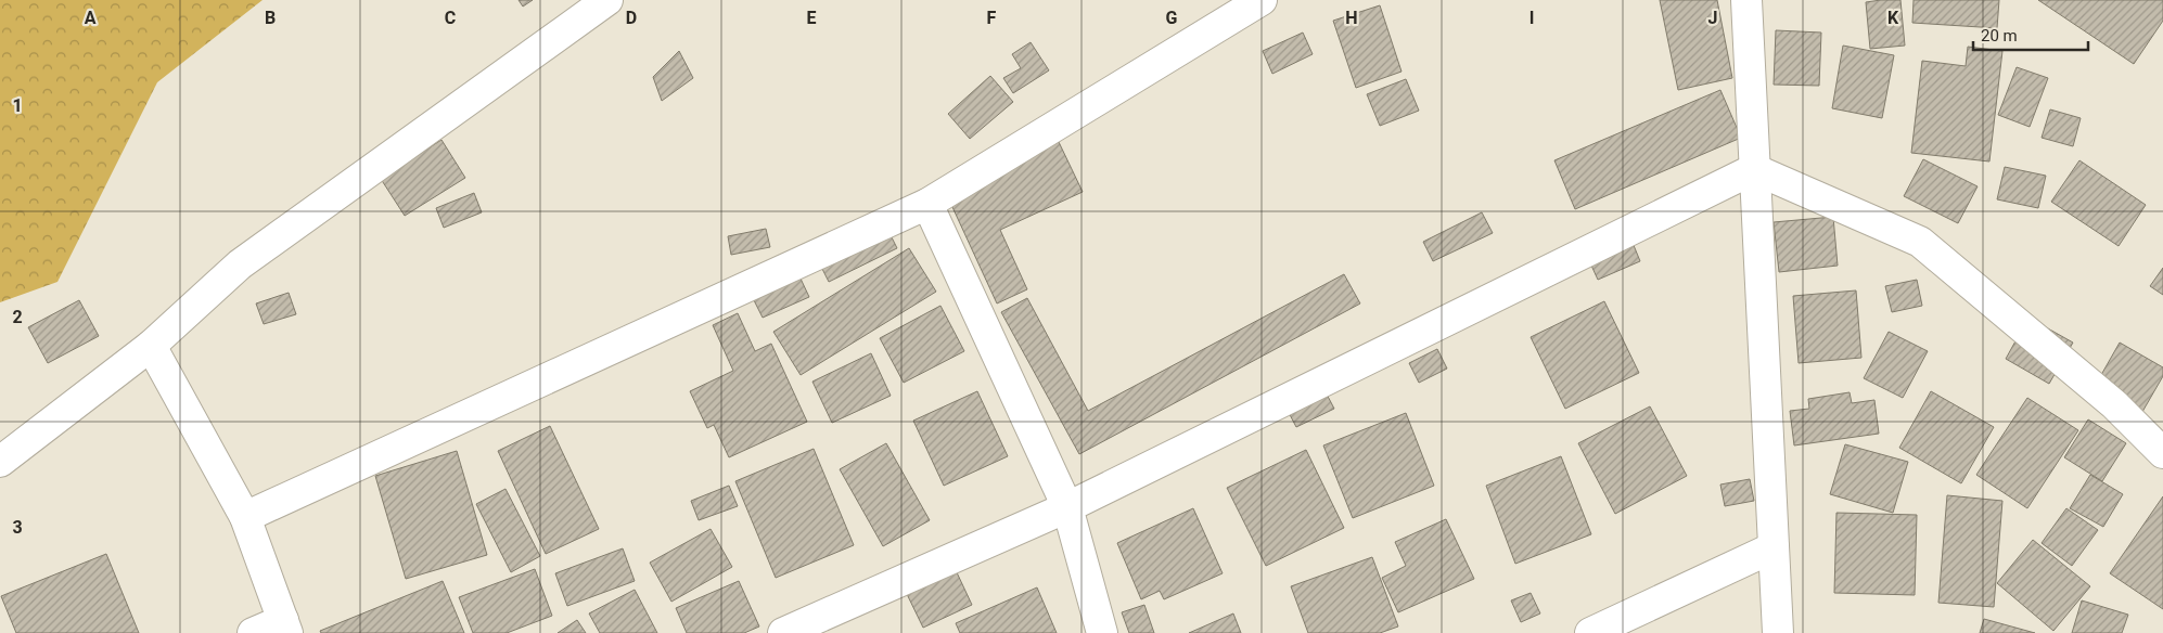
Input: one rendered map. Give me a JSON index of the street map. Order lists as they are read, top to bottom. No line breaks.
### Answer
{"scale_bar":"20 m","grid":{"columns":["A","B","C","D","E","F","G","H","I","J","K"],"rows":["1","2","3"]}}
